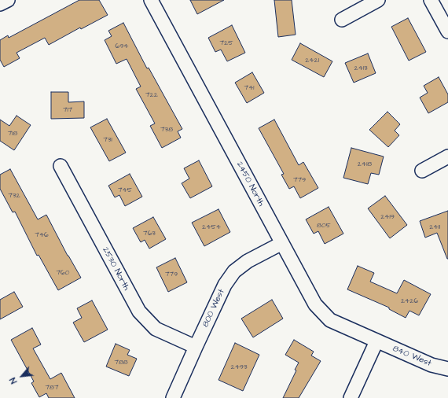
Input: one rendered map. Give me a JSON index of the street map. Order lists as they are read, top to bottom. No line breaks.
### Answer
{"streets":{"street":["2450 North","2530 North","800 West","840 West"]},"crossings":[["2450 North","800 West"],["2450 North","840 West"],["2530 North","800 West"]],"house_numbers":["725","694","2421","2413","741","722","717","738","718","731","2418","779","745","732","2419","805","2454","2411","763","746","760","779","2426","788","2493","787"],"north":"bottom left"}
